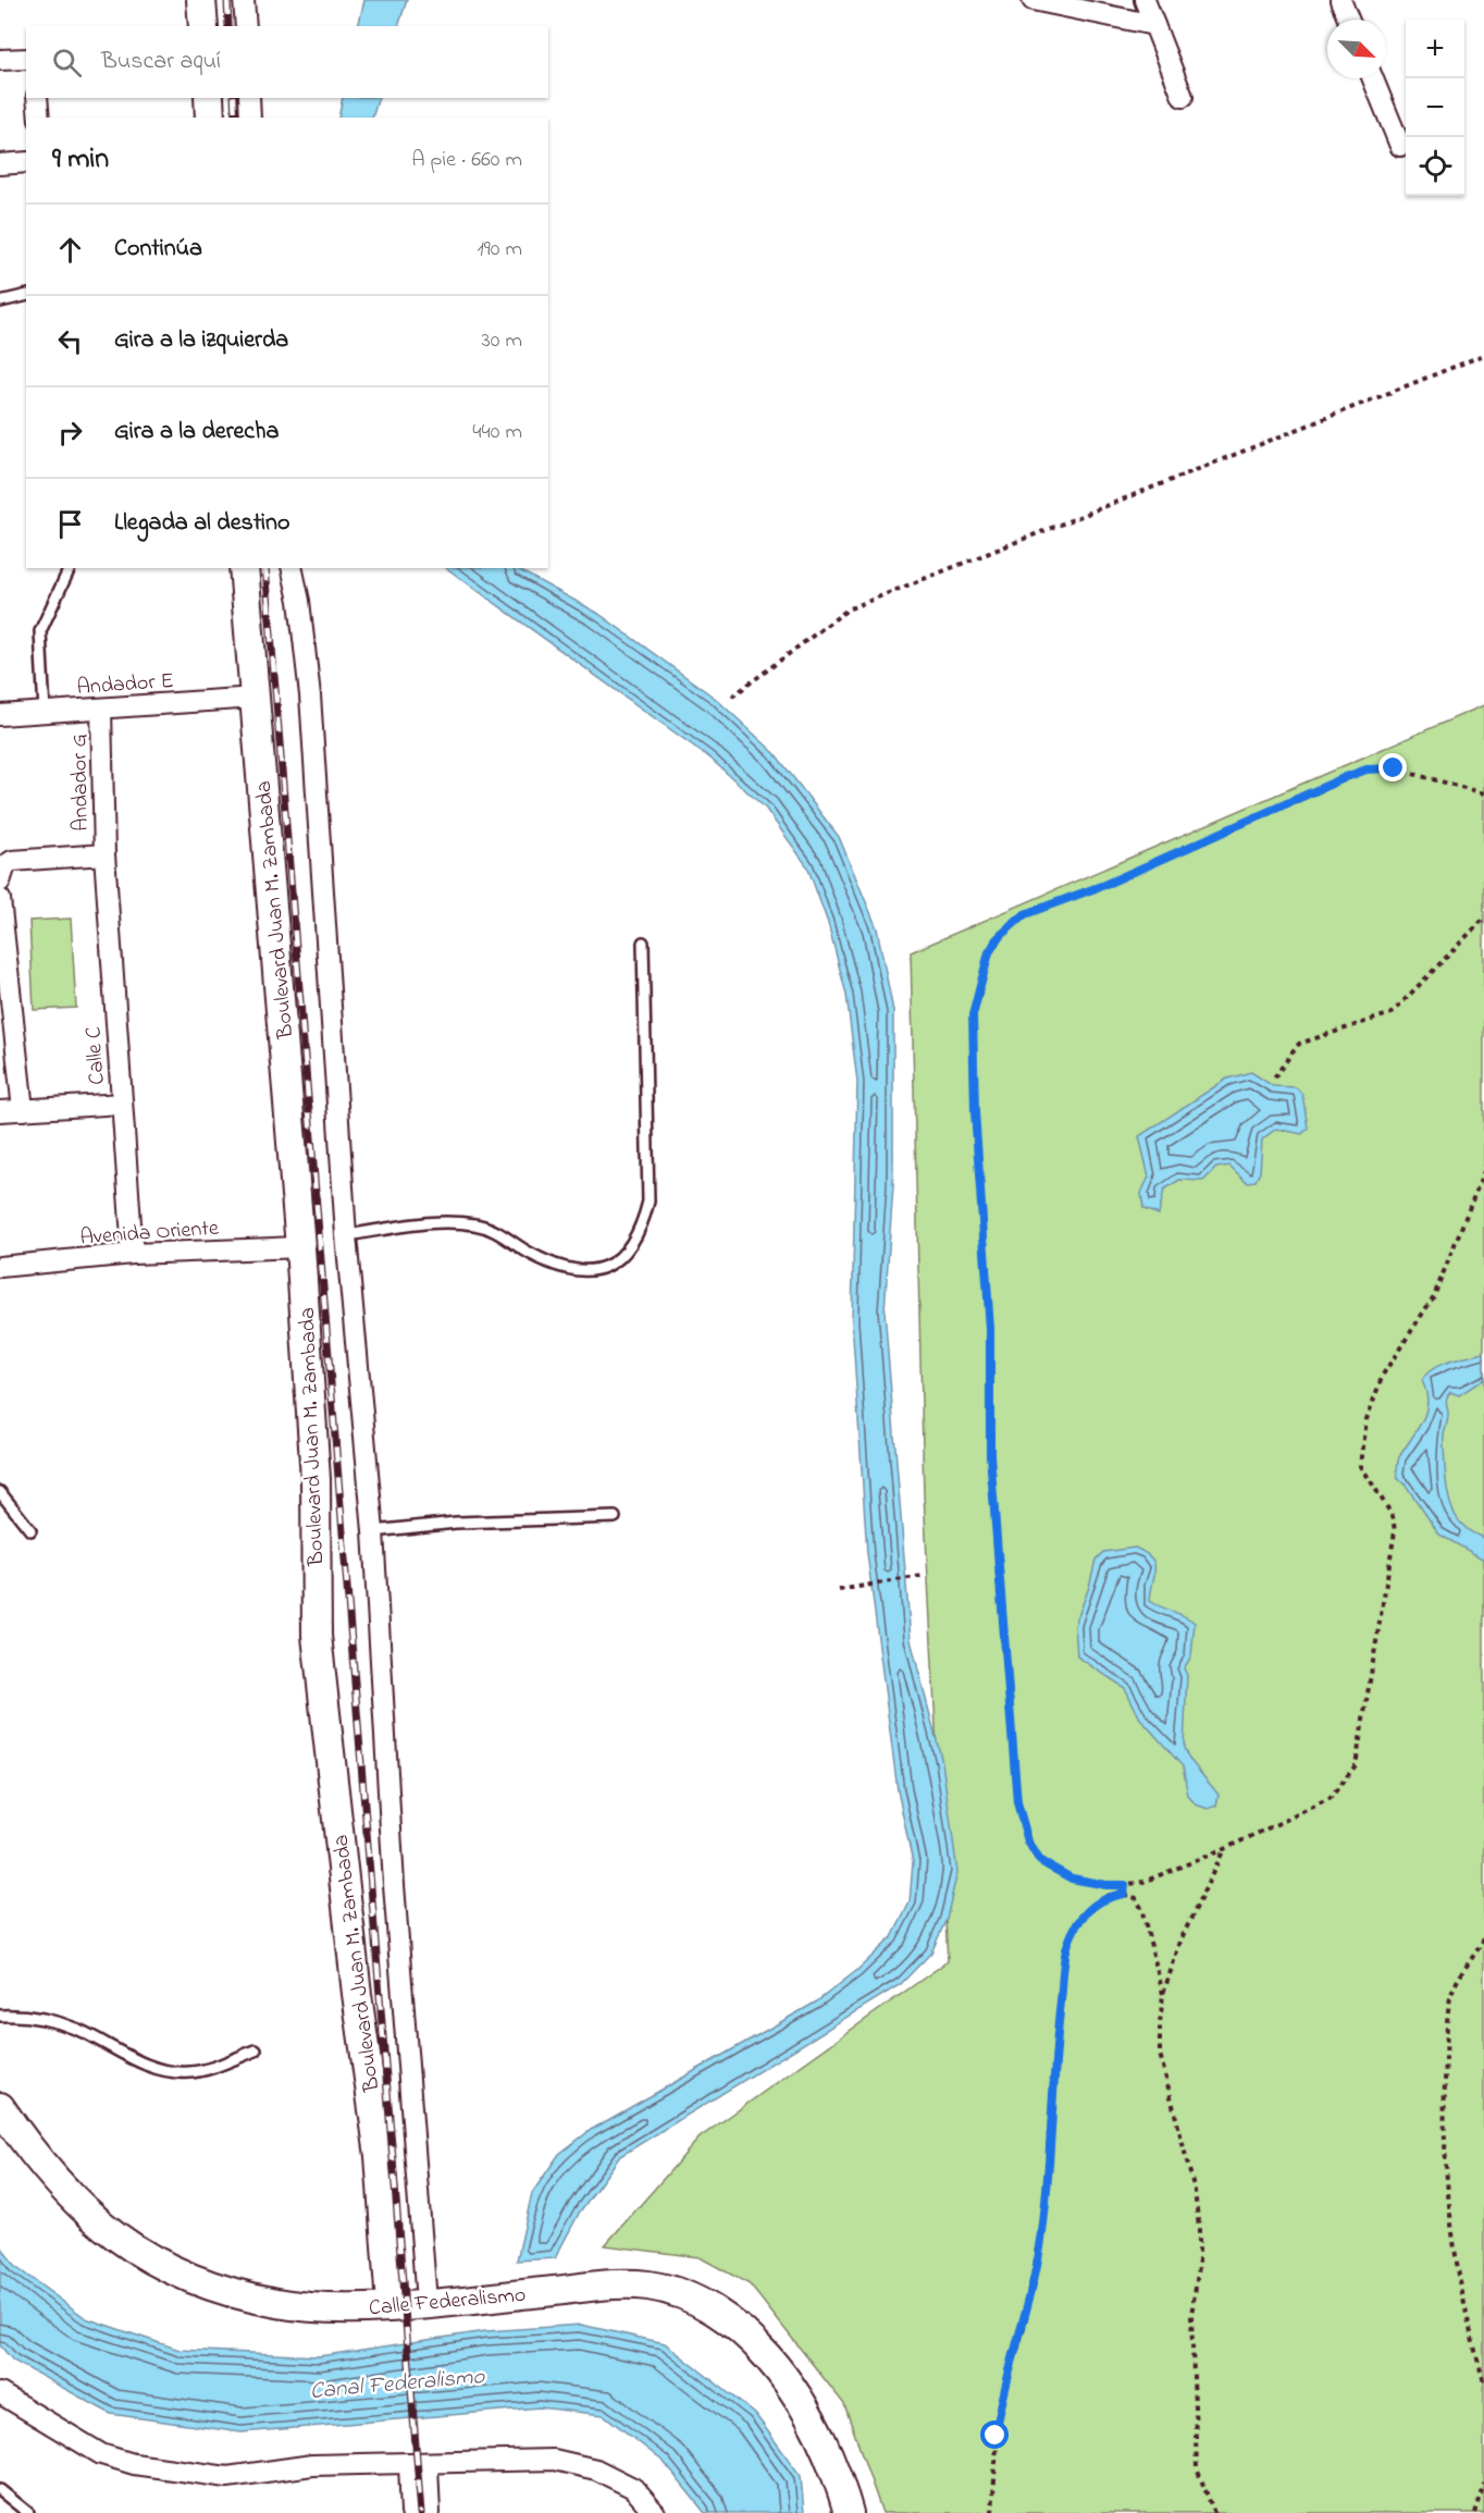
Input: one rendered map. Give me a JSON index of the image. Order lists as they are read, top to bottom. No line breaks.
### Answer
{"streets":{"street":["Andador E","Andador G","Boulevard Juan M. Zambada","Calle C","Avenida Oriente","Calle Federalismo"]},"crossings":[["Andador E","Andador G"],["Andador E","Boulevard Juan M. Zambada"],["Andador G","Calle C"],["Boulevard Juan M. Zambada","Avenida Oriente"],["Boulevard Juan M. Zambada","Calle Federalismo"],["Calle C","Avenida Oriente"]],"water":["Canal Federalismo"],"north":"bottom right","page":{"map_buttons":["+","−"],"search":"Buscar aquí","heading":["9 min","A pie · 660 m"],"list":[["Continúa","190 m"],["Gira a la izquierda","30 m"],["Gira a la derecha","440 m"],"Llegada al destino"]}}
